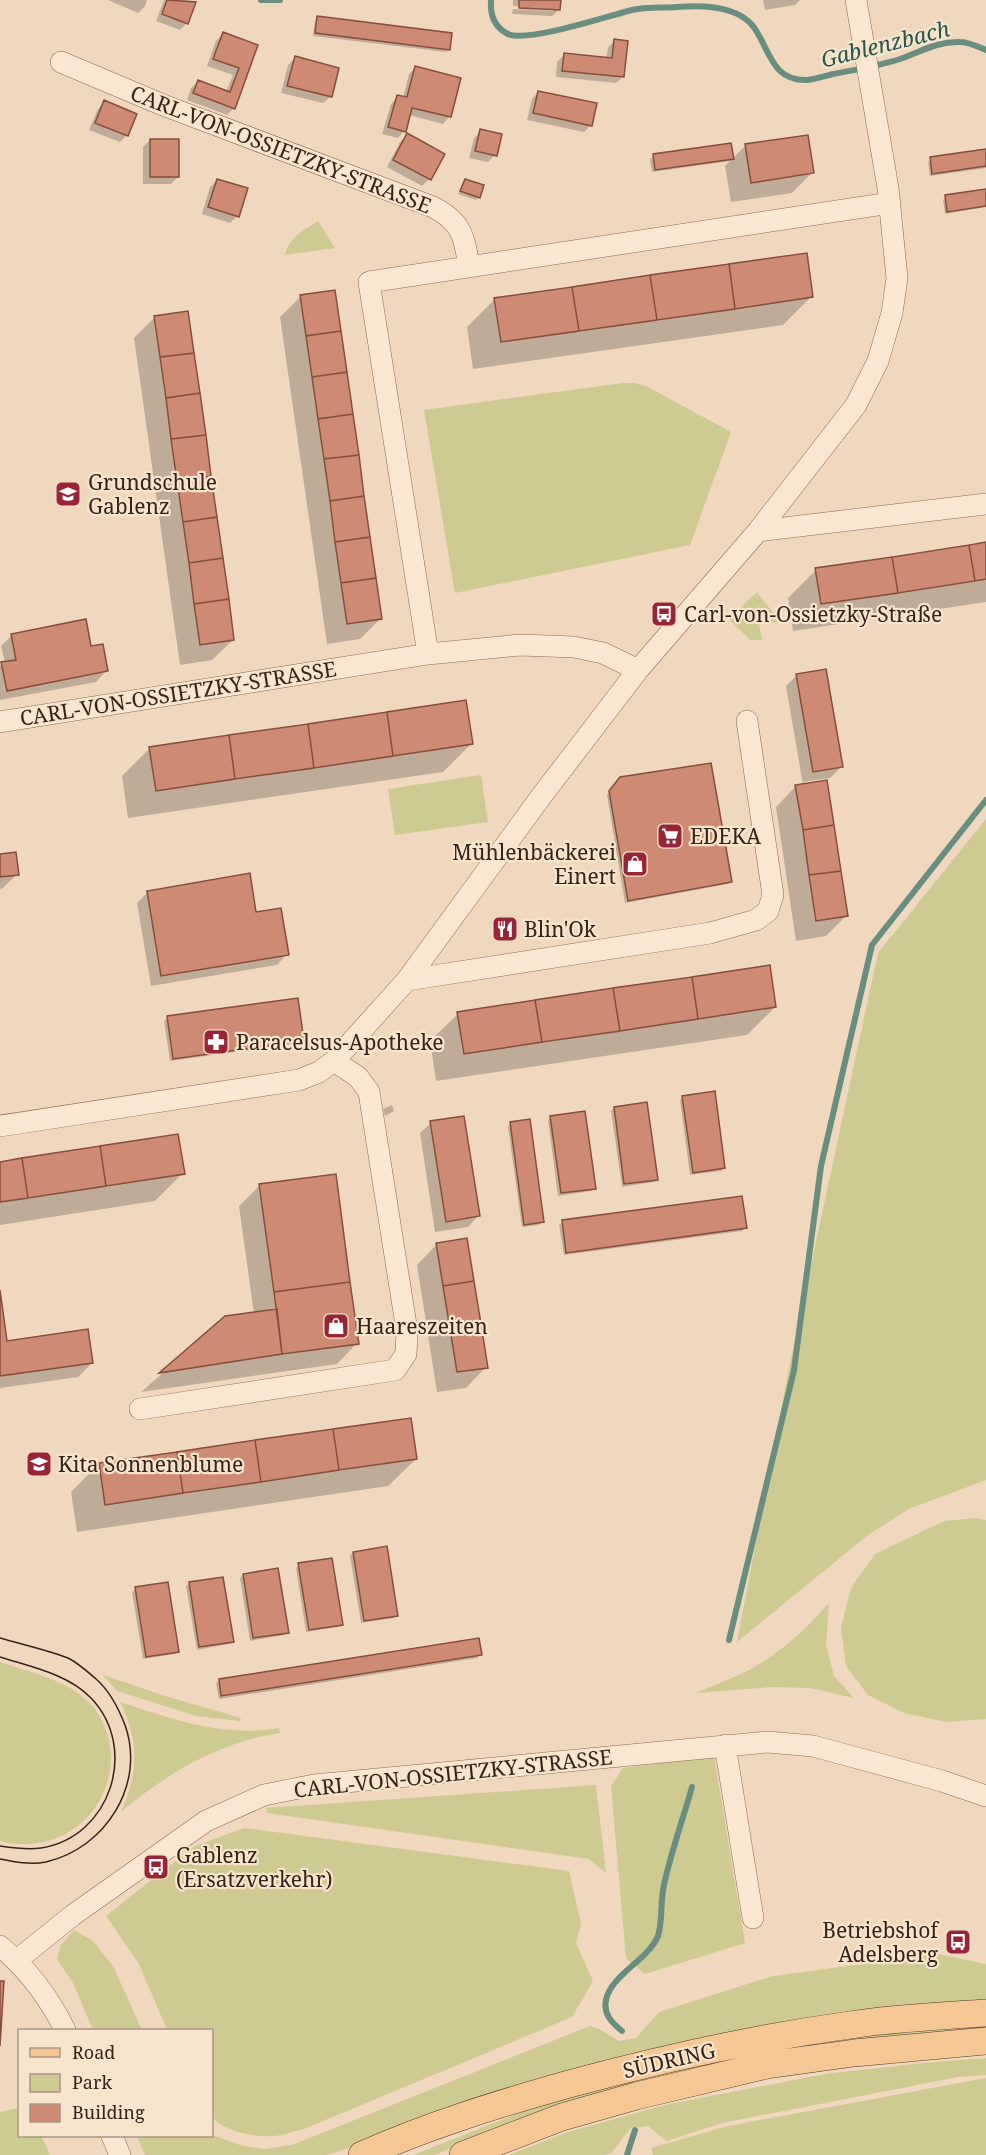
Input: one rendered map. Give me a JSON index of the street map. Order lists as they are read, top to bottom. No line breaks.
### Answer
{"streets":{"main road":["SÜDRING"],"street":["CARL-VON-OSSIETZKY-STRASSE"]},"water":["Gablenzbach"],"places":{"school or university":["Grundschule Gablenz","Kita Sonnenblume"],"bus stop":["Carl-von-Ossietzky-Straße","Gablenz (Ersatzverkehr)","Betriebshof Adelsberg"],"supermarket":["EDEKA"],"shop":["Mühlenbäckerei Einert","Haareszeiten"],"restaurant":["Blin'Ok"],"pharmacy":["Paracelsus-Apotheke"]},"legend":["Road","Park","Building"]}
